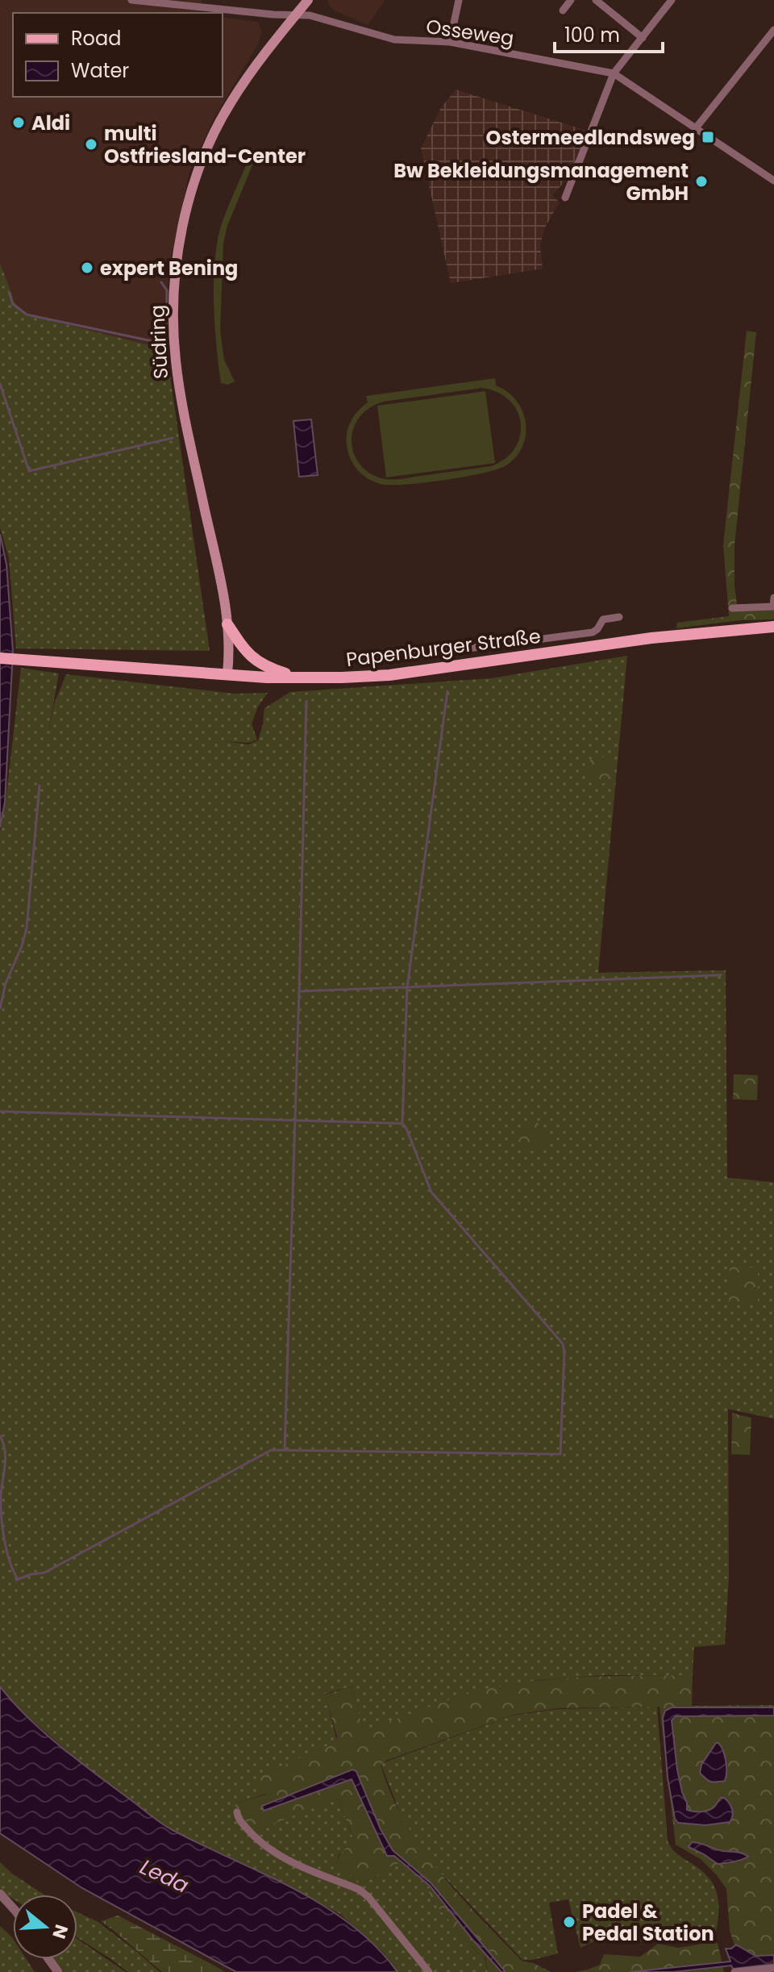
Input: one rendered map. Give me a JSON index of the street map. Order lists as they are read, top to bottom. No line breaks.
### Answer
{"streets":{"main road":["Südring","Papenburger Straße"],"street":["Osseweg"]},"crossings":[["Osseweg","Südring"],["Südring","Papenburger Straße"]],"water":["Leda"],"places":{"other":["Aldi","multi Ostfriesland-Center","Bw Bekleidungsmanagement GmbH","expert Bening","Padel & Pedal Station"],"transit":["Ostermeedlandsweg"]},"legend":["Road","Water"],"scale_bar":"100 m","north":"right"}
